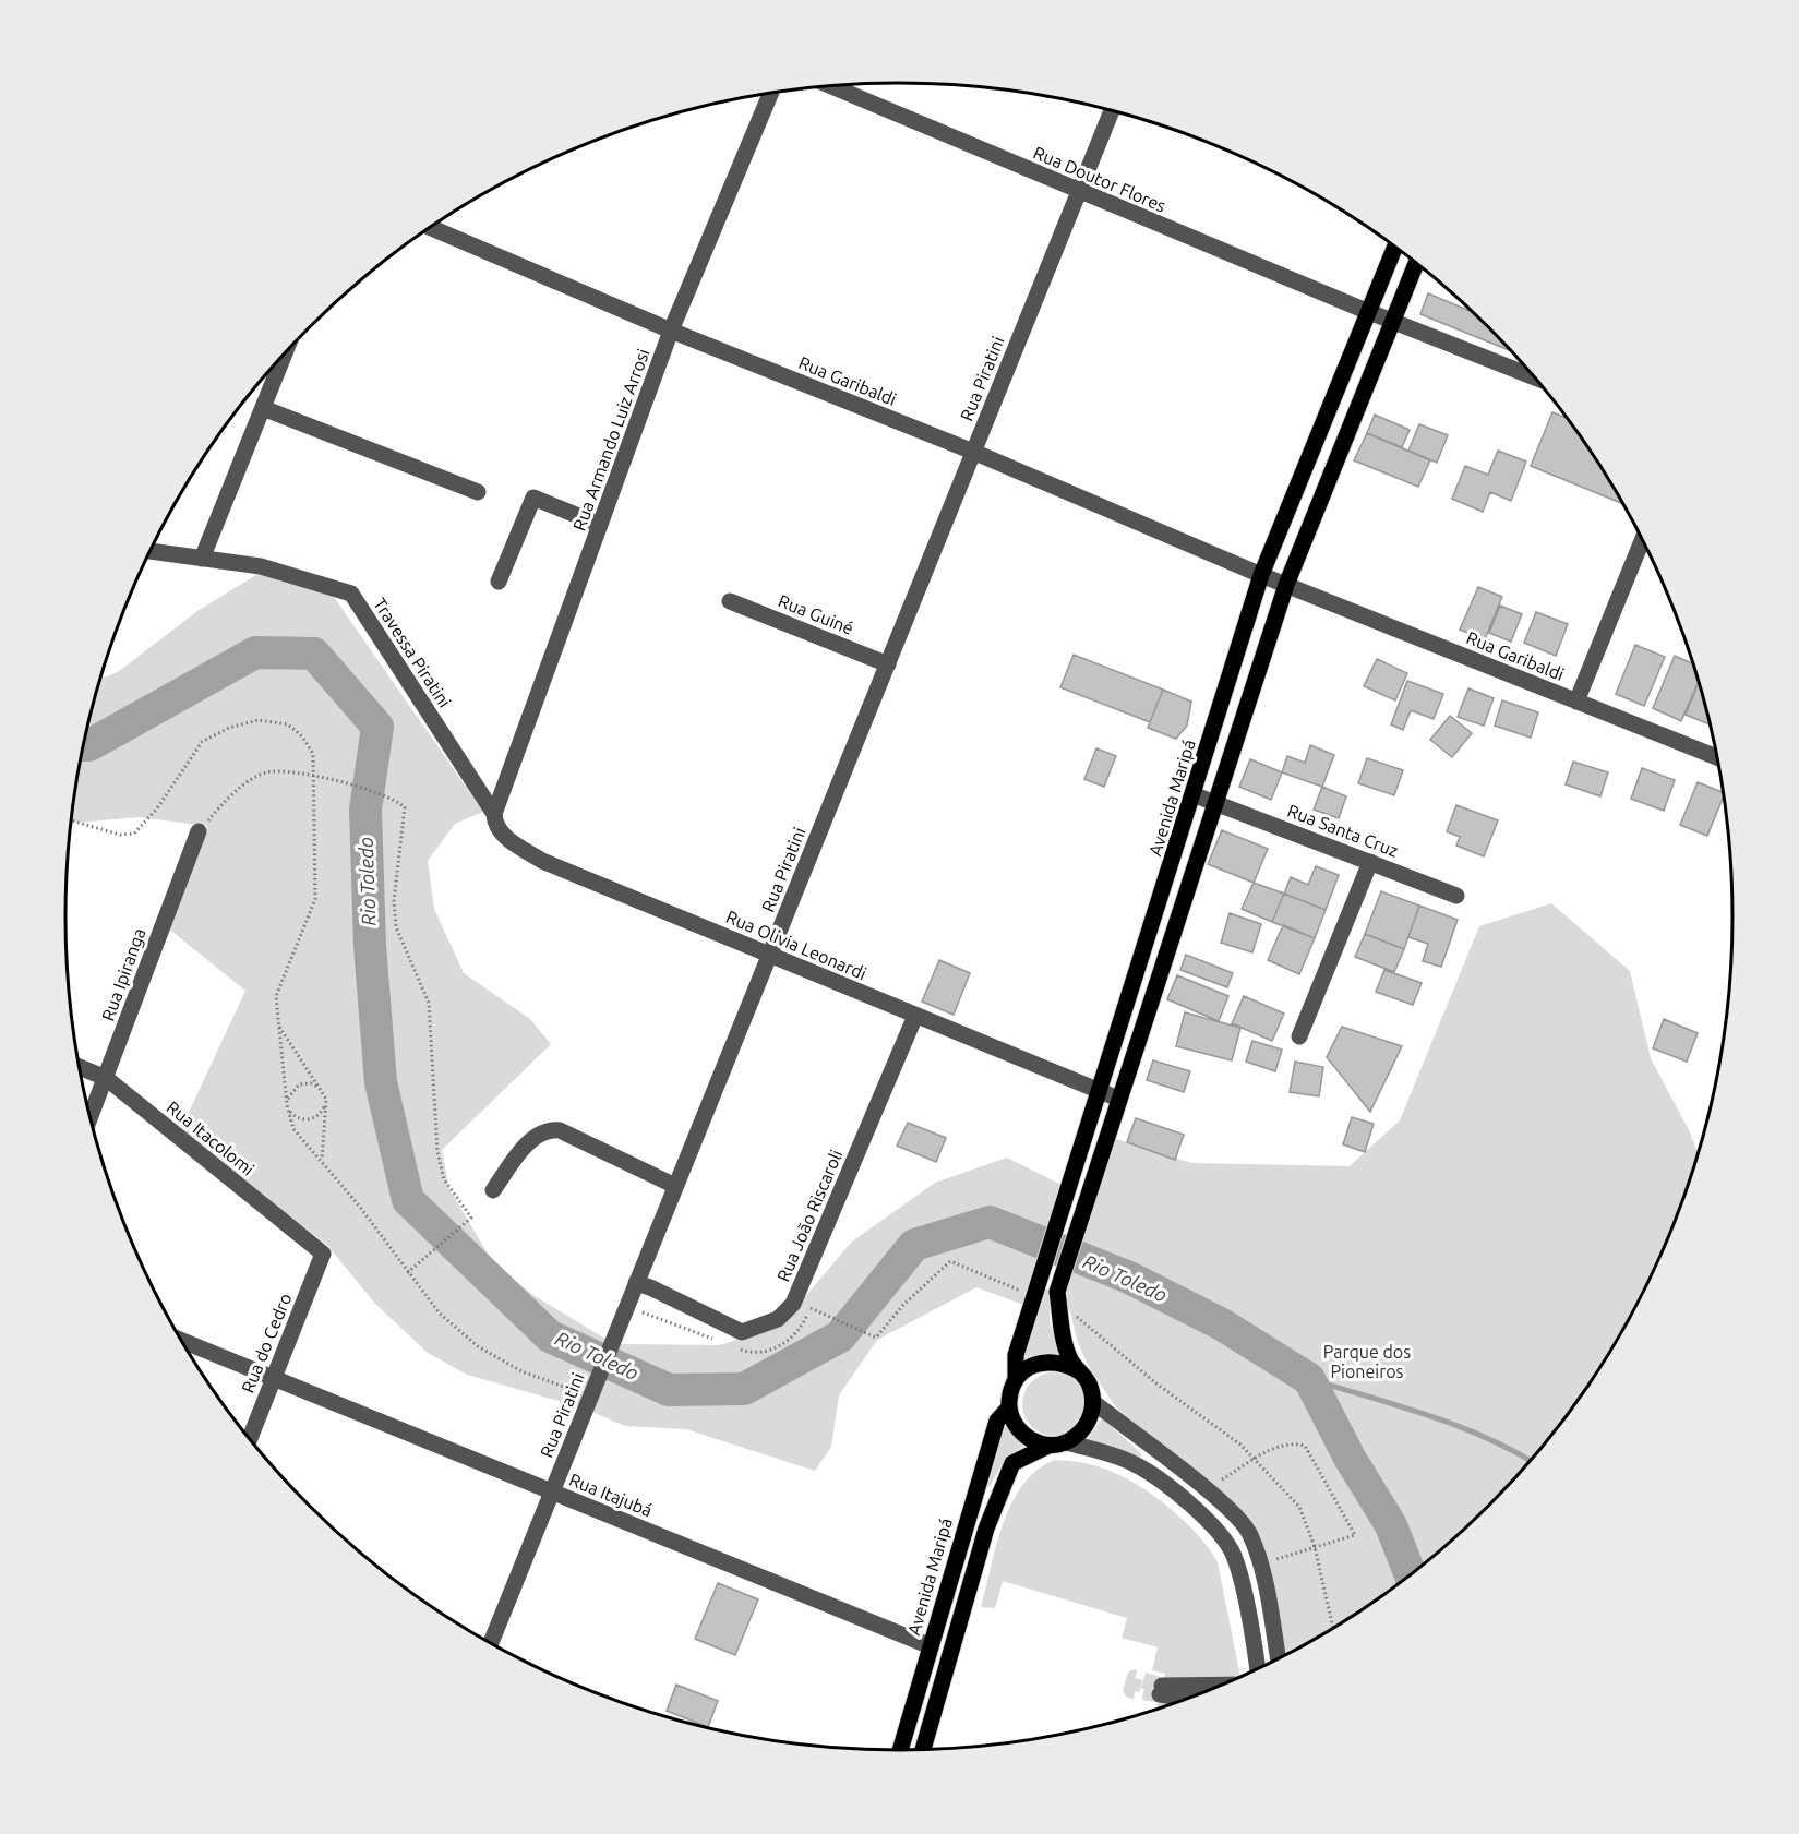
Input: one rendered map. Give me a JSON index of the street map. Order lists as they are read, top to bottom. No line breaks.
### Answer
{"streets":{"main road":["Avenida Maripá"],"street":["Rua Doutor Flores","Rua Piratini","Rua Garibaldi","Rua Armando Luiz Arrosi","Rua Guiné","Travessa Piratini","Rua Santa Cruz","Rua Olivia Leonardi","Rua Ipiranga","Rua Itacolomi","Rua João Riscaroli","Rua do Cedro","Rua Itajubá"]},"crossings":[["Rua Doutor Flores","Rua Piratini"],["Rua Doutor Flores","Avenida Maripá"],["Rua Piratini","Rua Garibaldi"],["Rua Piratini","Rua Guiné"],["Rua Piratini","Rua Olivia Leonardi"],["Rua Piratini","Rua João Riscaroli"],["Rua Piratini","Rua Itajubá"],["Rua Garibaldi","Rua Armando Luiz Arrosi"],["Rua Garibaldi","Avenida Maripá"],["Rua Armando Luiz Arrosi","Travessa Piratini"],["Rua Armando Luiz Arrosi","Rua Olivia Leonardi"],["Travessa Piratini","Rua Olivia Leonardi"],["Avenida Maripá","Rua Santa Cruz"],["Avenida Maripá","Rua Olivia Leonardi"],["Avenida Maripá","Rua Itajubá"],["Rua Olivia Leonardi","Rua João Riscaroli"],["Rua Ipiranga","Rua Itacolomi"],["Rua Itacolomi","Rua do Cedro"],["Rua do Cedro","Rua Itajubá"]],"water":["Rio Toledo"],"parks":["Parque dos Pioneiros"]}
